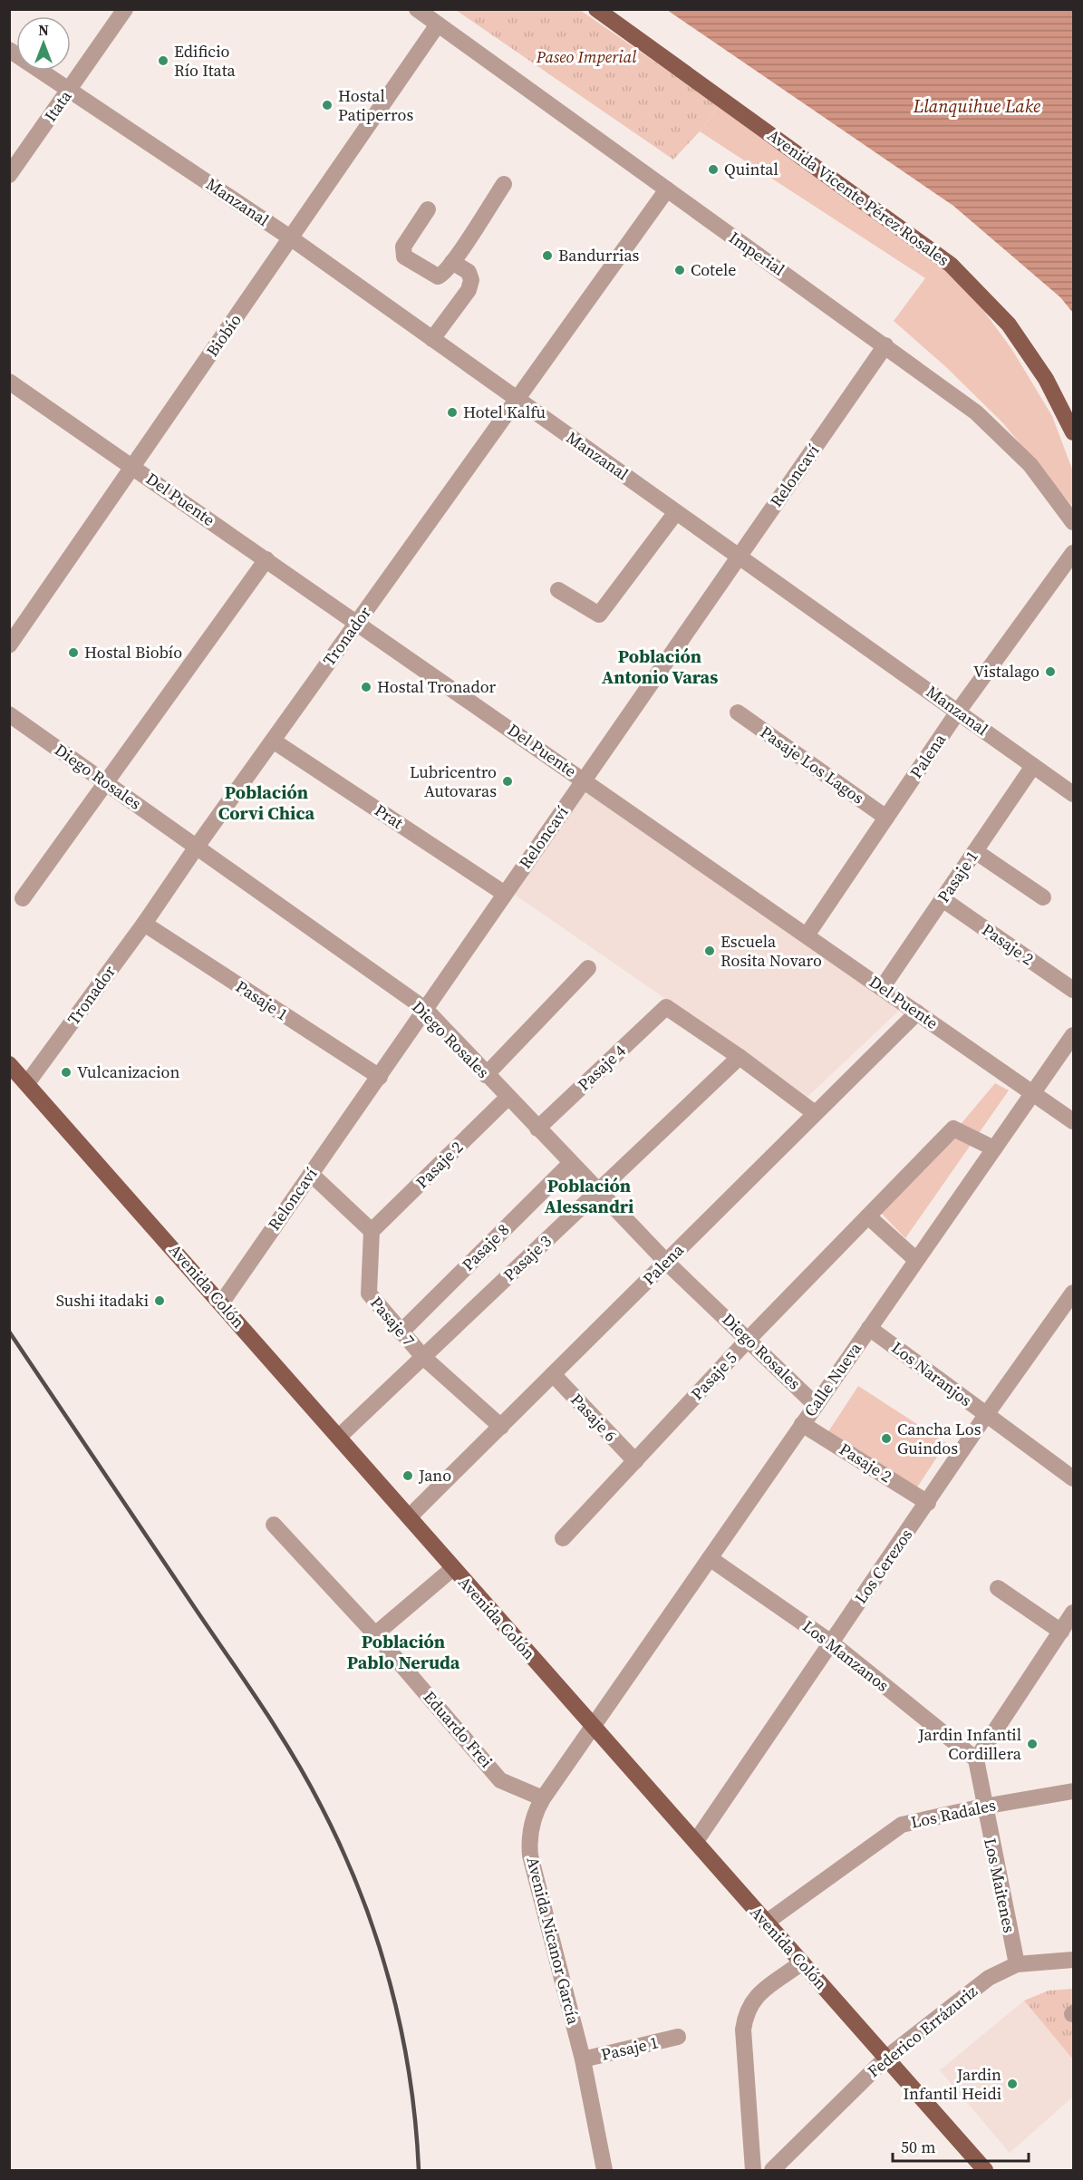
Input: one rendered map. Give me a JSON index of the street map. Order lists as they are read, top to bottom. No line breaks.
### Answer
{"streets":{"main road":["Avenida Vicente Pérez Rosales","Avenida Colón"],"street":["Itata","Manzanal","Imperial","Biobío","Reloncaví","Del Puente","Tronador","Palena","Pasaje Los Lagos","Diego Rosales","Prat","Pasaje 1","Pasaje 2","Pasaje 4","Pasaje 8","Pasaje 3","Pasaje 7","Los Naranjos","Pasaje 5","Calle Nueva","Pasaje 6","Los Cerezos","Los Manzanos","Eduardo Frei","Los Radales","Los Maitenes","Avenida Nicanor García","Federico Errázuriz"]},"crossings":[["Itata","Manzanal"],["Manzanal","Biobío"],["Manzanal","Reloncaví"],["Manzanal","Tronador"],["Manzanal","Palena"],["Manzanal","Pasaje 1"],["Imperial","Biobío"],["Imperial","Reloncaví"],["Imperial","Tronador"],["Biobío","Del Puente"],["Reloncaví","Del Puente"],["Reloncaví","Diego Rosales"],["Reloncaví","Prat"],["Reloncaví","Pasaje 1"],["Reloncaví","Avenida Colón"],["Del Puente","Tronador"],["Del Puente","Palena"],["Del Puente","Pasaje 1"],["Del Puente","Calle Nueva"],["Tronador","Diego Rosales"],["Tronador","Prat"],["Tronador","Pasaje 1"],["Tronador","Avenida Colón"],["Palena","Pasaje Los Lagos"],["Palena","Diego Rosales"],["Palena","Avenida Colón"],["Palena","Pasaje 7"],["Palena","Pasaje 6"],["Diego Rosales","Pasaje 2"],["Diego Rosales","Pasaje 4"],["Diego Rosales","Pasaje 8"],["Diego Rosales","Pasaje 3"],["Diego Rosales","Pasaje 5"],["Diego Rosales","Calle Nueva"],["Pasaje 1","Pasaje 2"],["Pasaje 1","Avenida Nicanor García"],["Pasaje 2","Pasaje 7"],["Pasaje 2","Calle Nueva"],["Pasaje 2","Los Cerezos"],["Pasaje 4","Pasaje 3"],["Pasaje 8","Pasaje 7"],["Pasaje 3","Avenida Colón"],["Pasaje 3","Pasaje 7"],["Avenida Colón","Calle Nueva"],["Avenida Colón","Los Cerezos"],["Avenida Colón","Los Radales"],["Avenida Colón","Avenida Nicanor García"],["Avenida Colón","Federico Errázuriz"],["Los Naranjos","Calle Nueva"],["Los Naranjos","Los Cerezos"],["Pasaje 5","Calle Nueva"],["Pasaje 5","Pasaje 6"],["Calle Nueva","Los Manzanos"],["Calle Nueva","Avenida Nicanor García"],["Los Cerezos","Los Manzanos"],["Los Manzanos","Los Maitenes"],["Eduardo Frei","Avenida Nicanor García"],["Los Radales","Los Maitenes"],["Los Maitenes","Federico Errázuriz"]],"districts":["Población Antonio Varas","Población Corvi Chica","Población Alessandri","Población Pablo Neruda"],"water":["Llanquihue Lake"],"parks":["Paseo Imperial"],"places":["Edificio Río Itata","Hostal Patiperros","Quintal","Bandurrias","Cotele","Hotel Kalfu","Hostal Biobío","Vistalago","Hostal Tronador","Lubricentro Autovaras","Escuela Rosita Novaro","Vulcanizacion","Sushi itadaki","Cancha Los Guindos","Jano","Jardin Infantil Cordillera","Jardin Infantil Heidi"],"scale_bar":"50 m","north":"top"}
